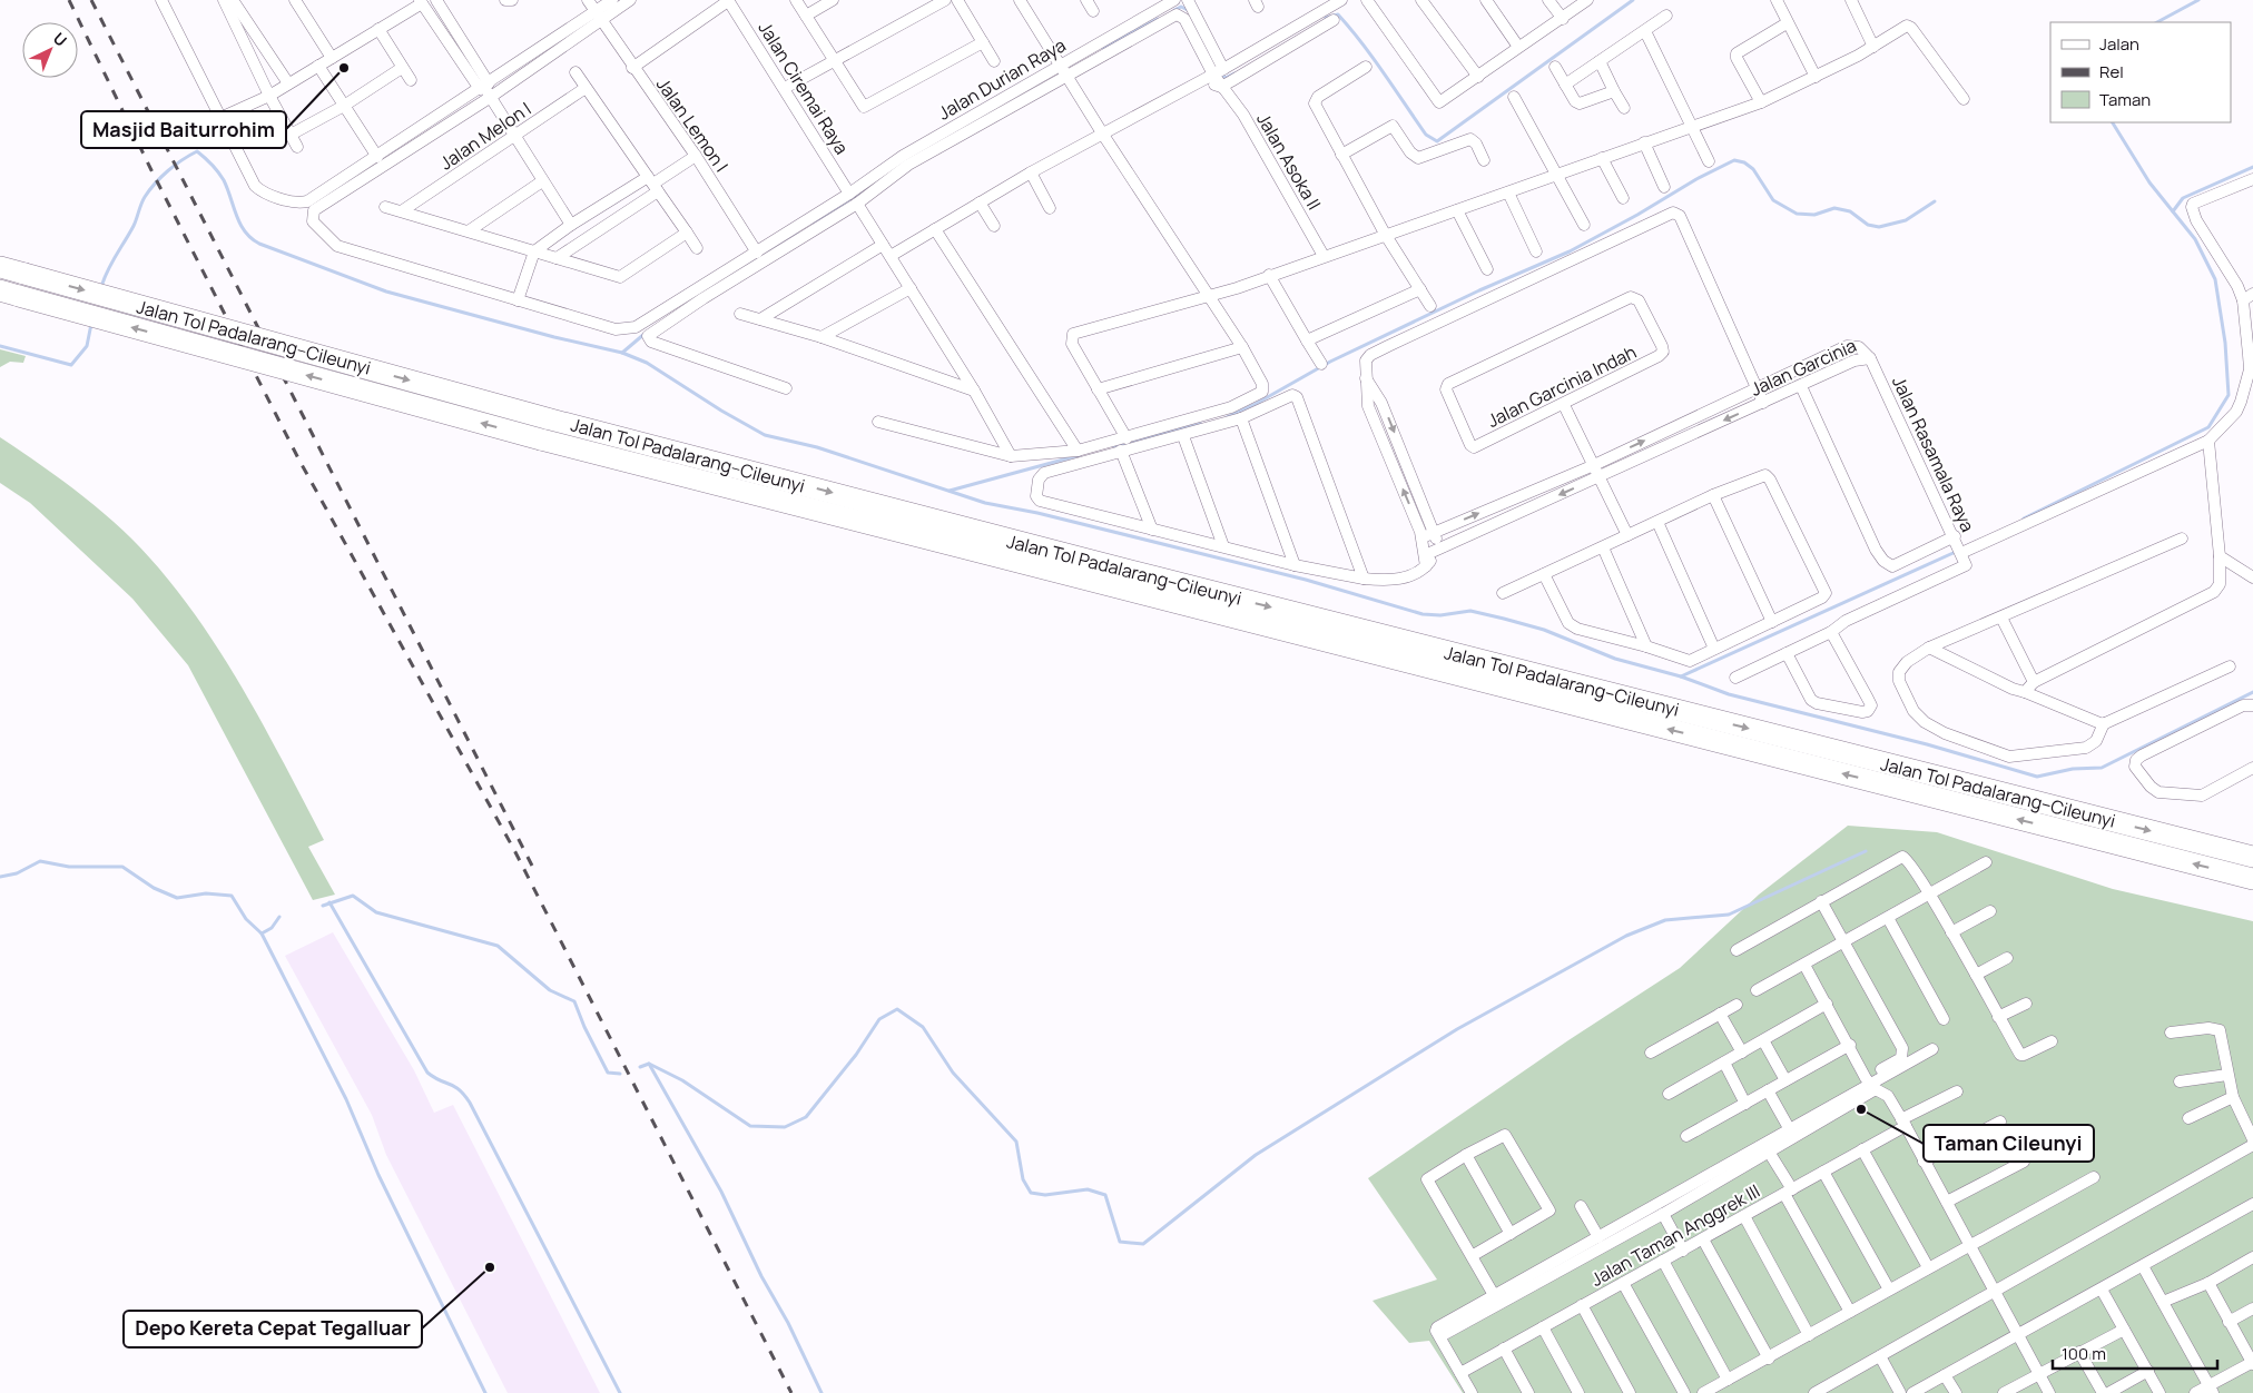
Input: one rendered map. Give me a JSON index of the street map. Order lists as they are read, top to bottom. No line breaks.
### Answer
{"streets":{"highway":["Jalan Tol Padalarang–Cileunyi"],"street":["Jalan Durian Raya","Jalan Ciremai Raya","Jalan Lemon I","Jalan Melon I","Jalan Asoka II","Jalan Garcinia","Jalan Garcinia Indah","Jalan Rasamala Raya","Jalan Taman Anggrek III"]},"crossings":[["Jalan Durian Raya","Jalan Ciremai Raya"],["Jalan Durian Raya","Jalan Lemon I"],["Jalan Garcinia","Jalan Rasamala Raya"]],"places":["Masjid Baiturrohim","Taman Cileunyi","Depo Kereta Cepat Tegalluar"],"legend":["Jalan","Rel","Taman"],"scale_bar":"100 m","north":"top right"}
